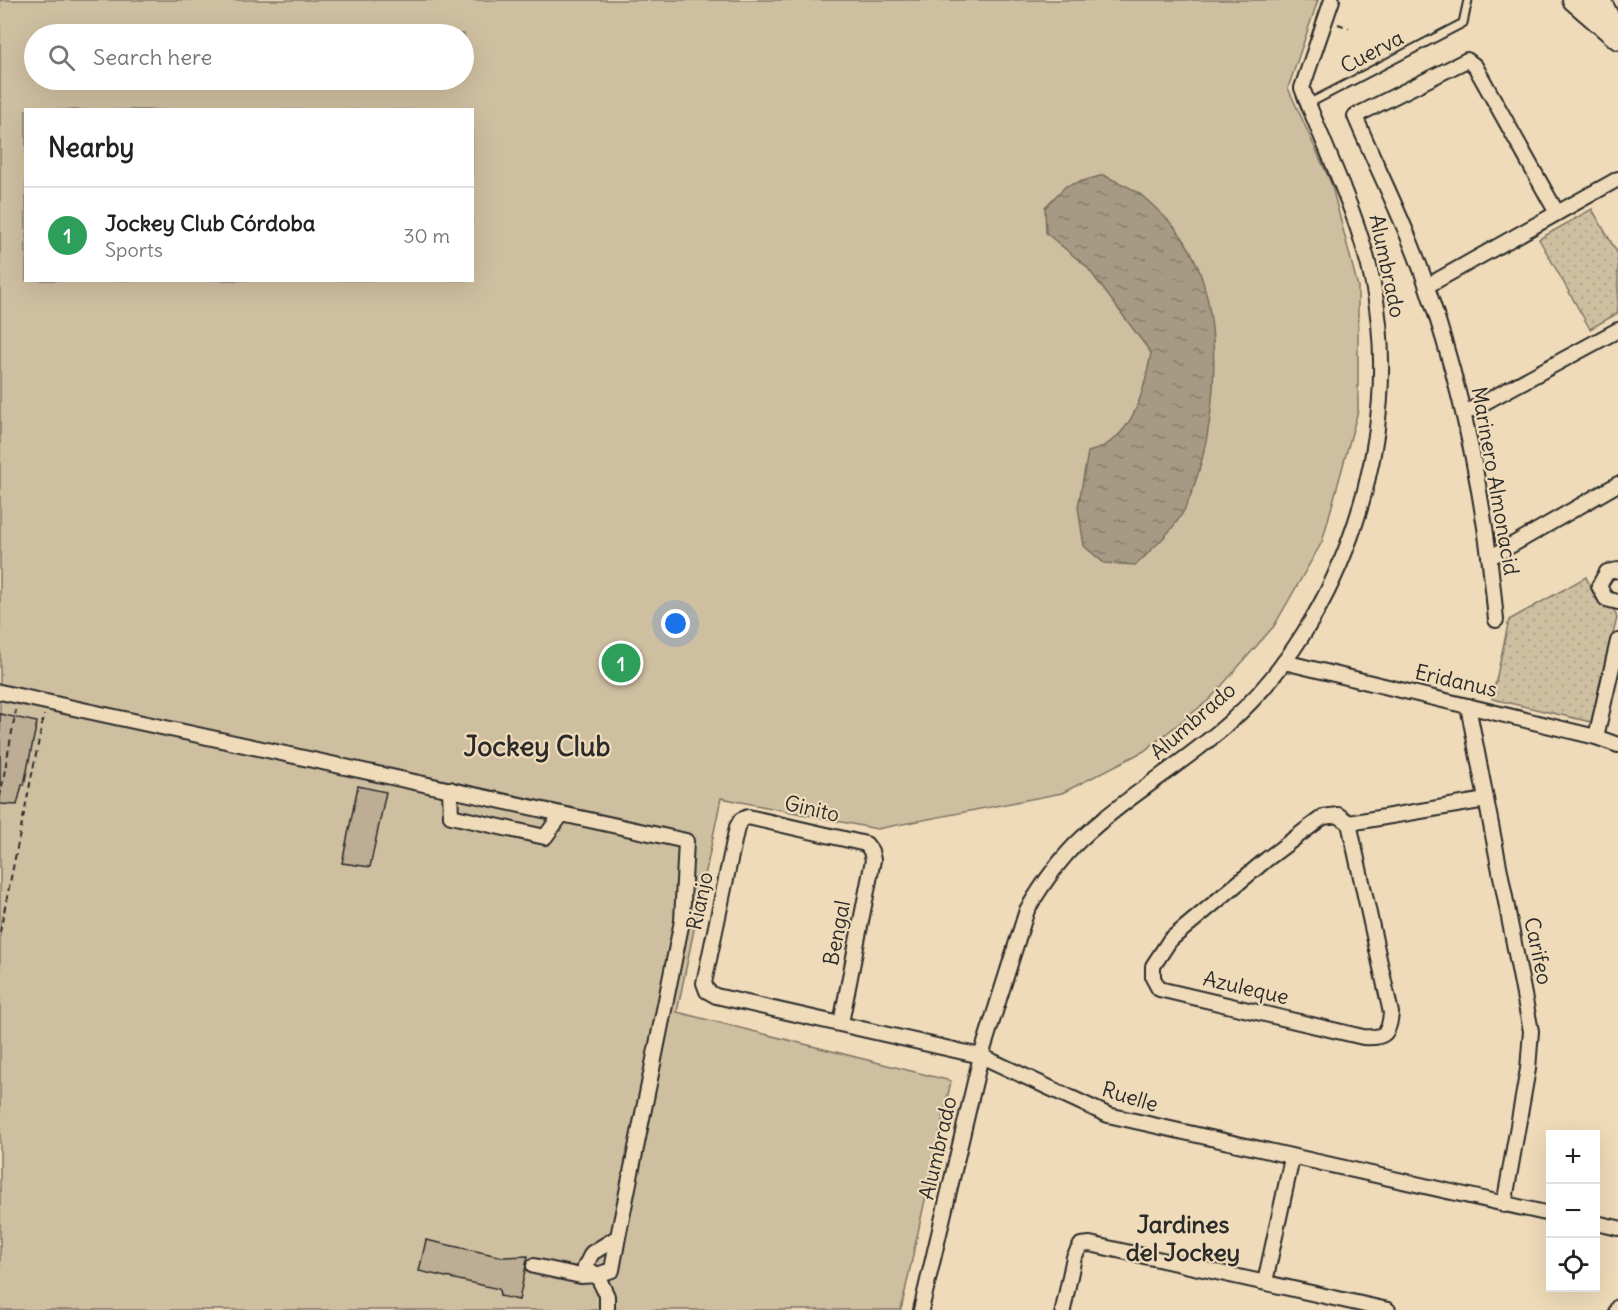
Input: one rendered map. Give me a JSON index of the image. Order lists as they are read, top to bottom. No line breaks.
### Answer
{"streets":{"street":["Alumbrado","Marinero Almonacid","Eridanus","Ginito","Rianjo","Bengal","Carifeo","Azuleque","Ruelle"],"lane":["Cuerva"]},"crossings":[["Cuerva","Alumbrado"],["Alumbrado","Eridanus"],["Alumbrado","Ruelle"],["Eridanus","Carifeo"],["Ginito","Rianjo"],["Ginito","Bengal"],["Rianjo","Ruelle"],["Bengal","Ruelle"],["Carifeo","Azuleque"],["Carifeo","Ruelle"]],"districts":["Jockey Club","Jardines del Jockey"],"page":{"search":"Search here","heading":"Nearby","list":[{"mark":"1","name":"Jockey Club Córdoba","note":"Sports","value":"30 m"}],"pins":"1","map_buttons":["+","−"]}}
